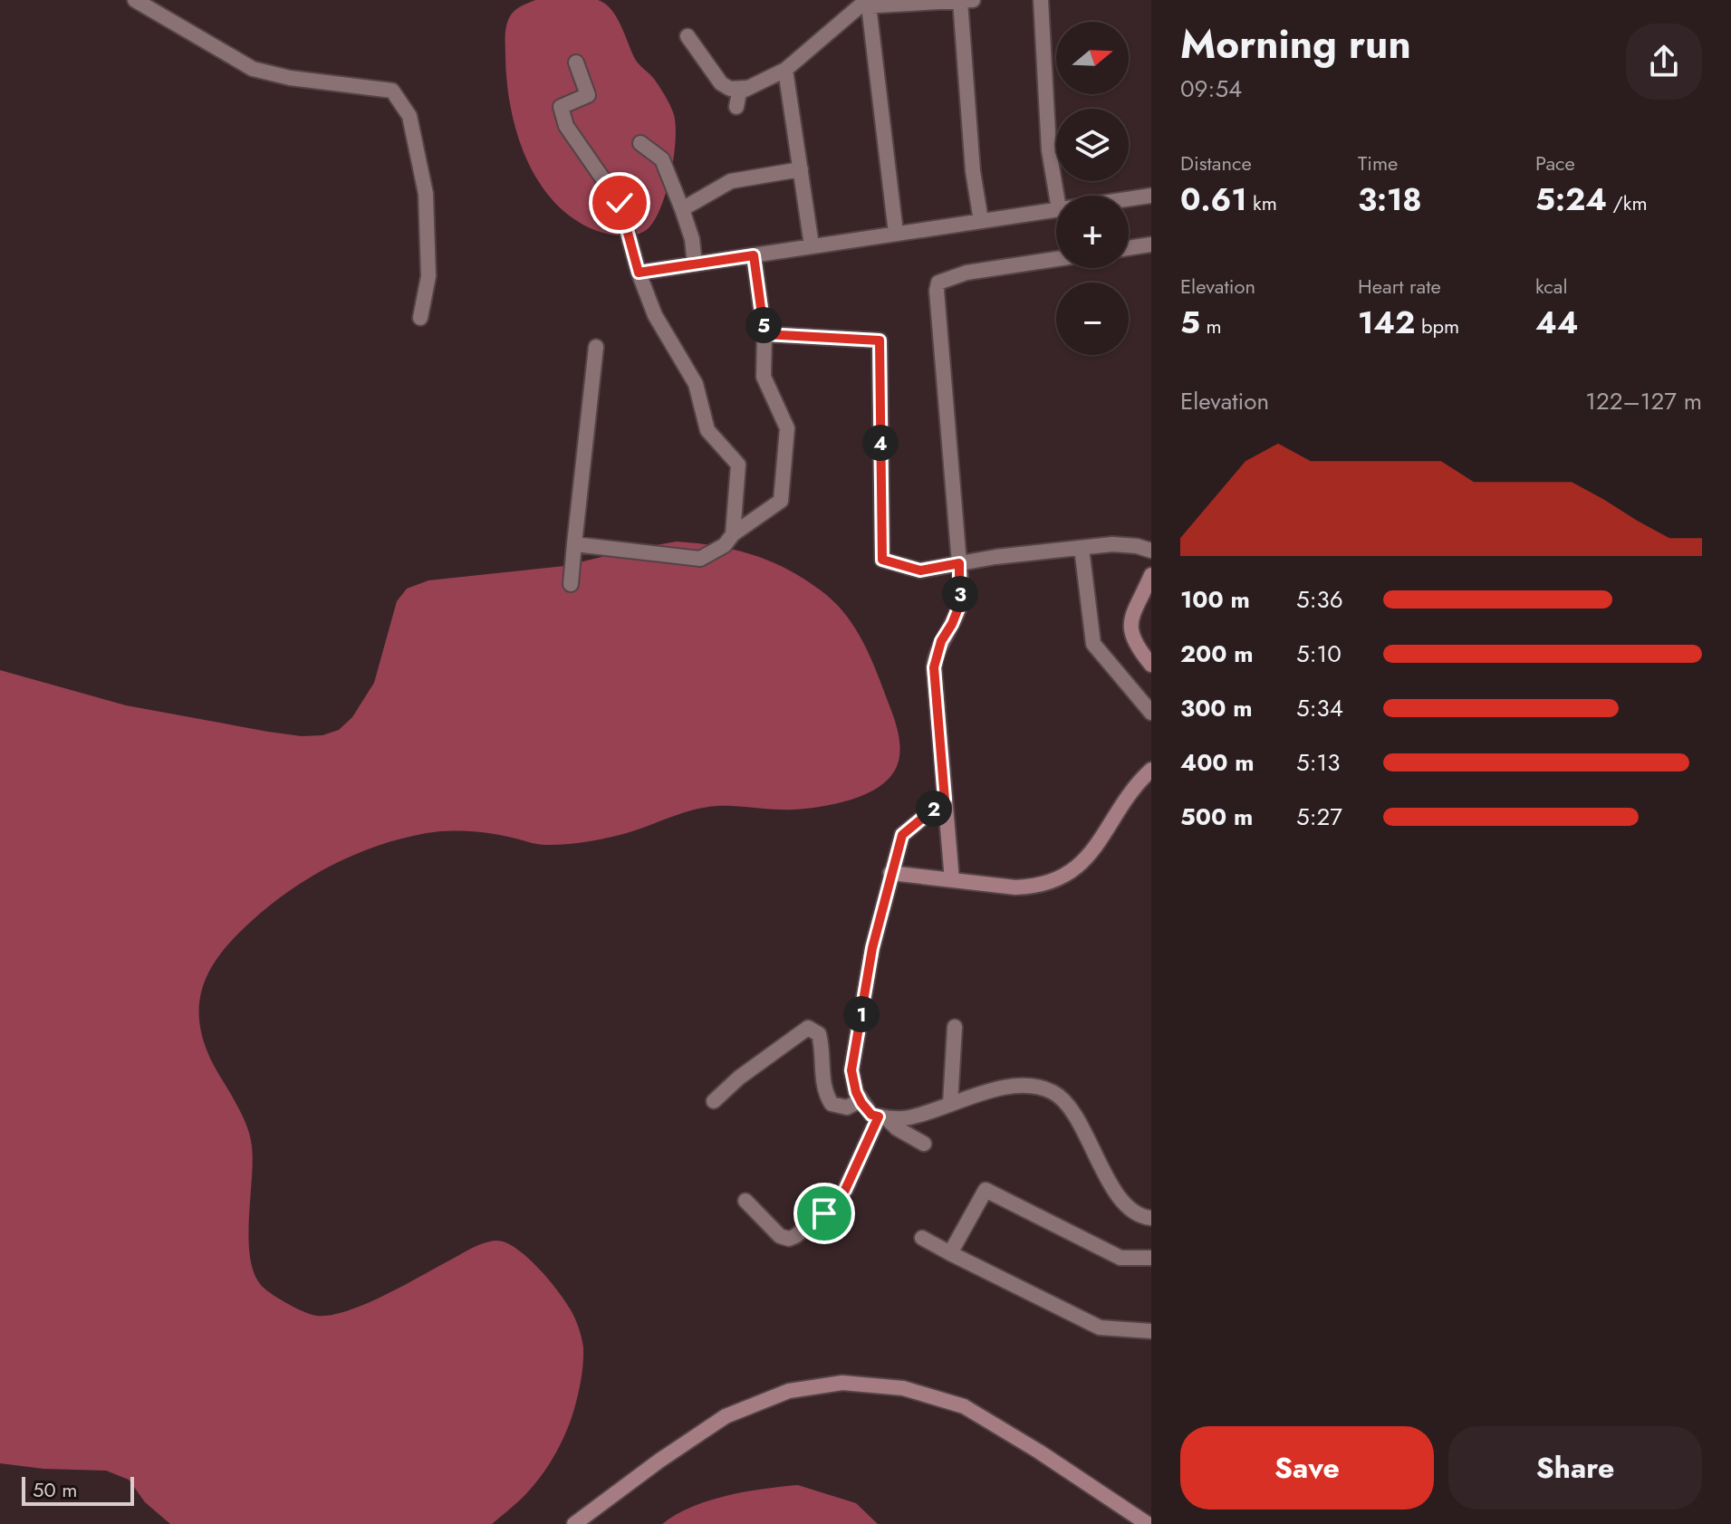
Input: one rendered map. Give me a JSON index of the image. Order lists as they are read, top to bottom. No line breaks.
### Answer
{"scale_bar":"50 m","north":"right","page":{"heading":["Morning run","09:54"],"map_buttons":["+","−"],"stats":[["Distance","0.61 km"],["Time","3:18"],["Pace","5:24 /km"],["Elevation","5 m"],["Heart rate","142 bpm"],["kcal","44"]],"pins":["5","4","3","2","1"],"chart":["Elevation","122–127 m"],"list":[{"name":"100 m","note":"5:36"},{"name":"200 m","note":"5:10"},{"name":"300 m","note":"5:34"},{"name":"400 m","note":"5:13"},{"name":"500 m","note":"5:27"}],"buttons":["Save","Share"],"scale":"50 m"}}
